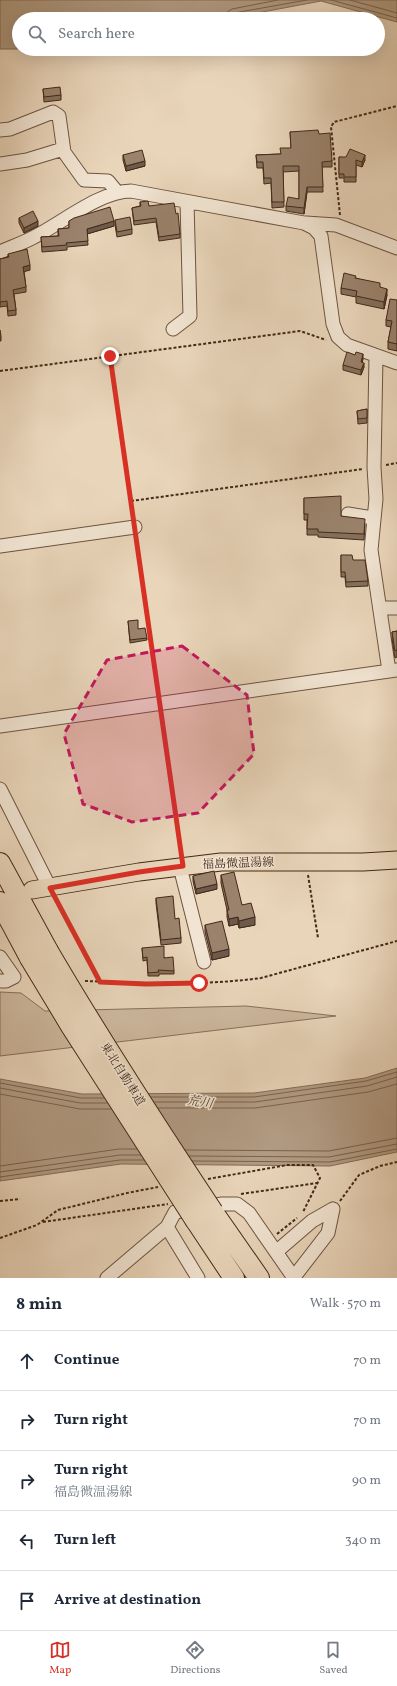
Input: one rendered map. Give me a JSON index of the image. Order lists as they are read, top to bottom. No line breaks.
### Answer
{"streets":{"highway":["東北自動車道"],"main road":["福島微温湯線"]},"water":["荒川"],"page":{"search":"Search here","heading":["8 min","Walk · 570 m"],"list":[["Continue","70 m"],["Turn right","70 m"],["Turn right","福島微温湯線","90 m"],["Turn left","340 m"],"Arrive at destination"],"nav":["Map","Directions","Saved"]}}
